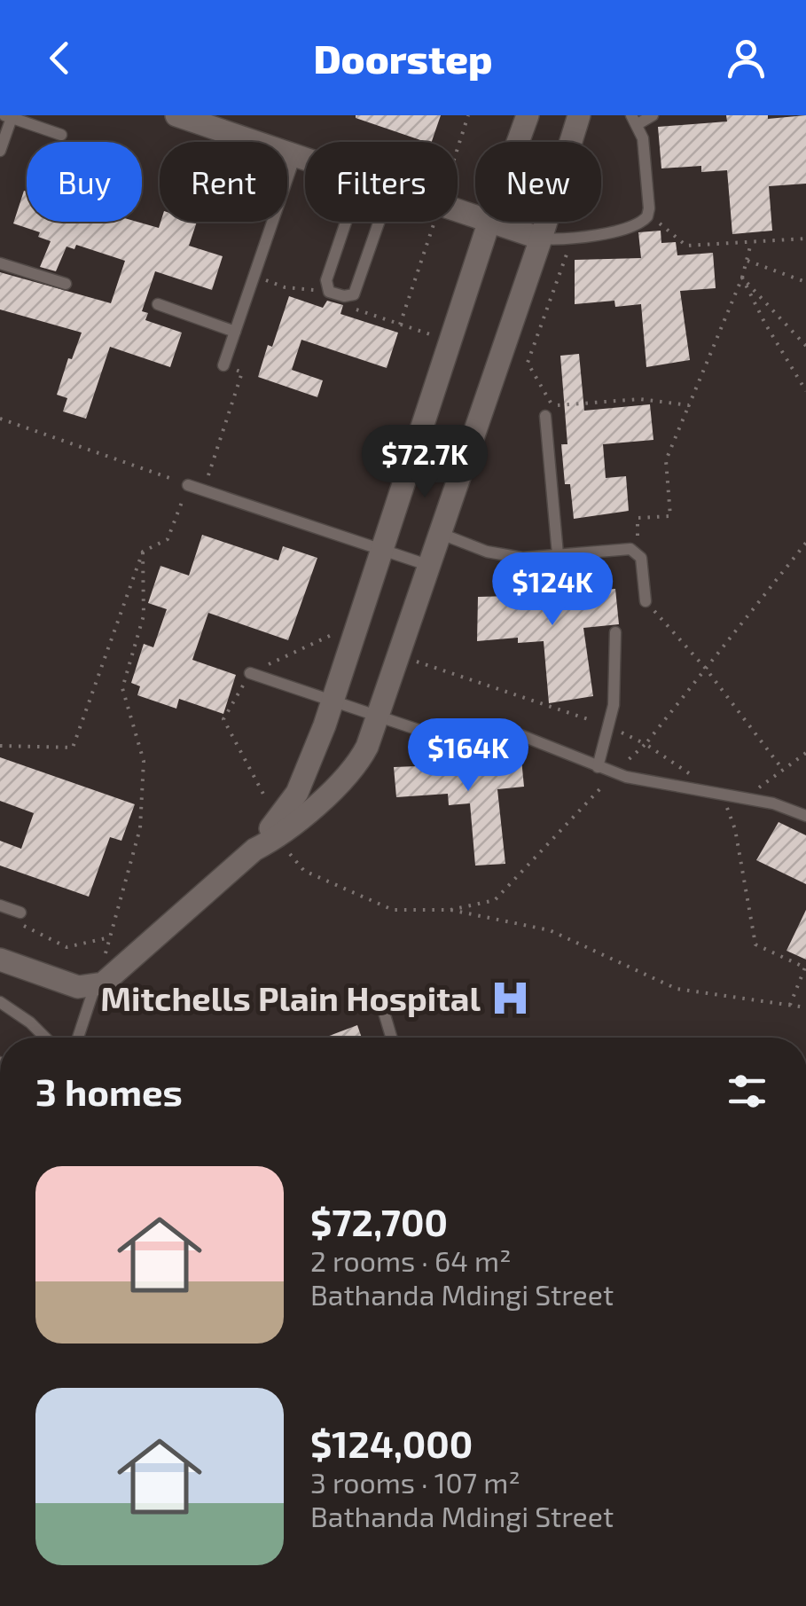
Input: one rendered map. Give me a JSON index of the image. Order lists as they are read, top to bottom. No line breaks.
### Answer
{"places":{"hospital":["Mitchells Plain Hospital"]},"page":{"header":"Doorstep","chip":["Buy","Rent","Filters","New"],"price":["$72.7K","$124K","$164K"],"heading":"3 homes","list":[{"name":"$72,700","note":"2 rooms · 64 m² · Bathanda Mdingi Street"},{"name":"$124,000","note":"3 rooms · 107 m² · Bathanda Mdingi Street"}]}}
